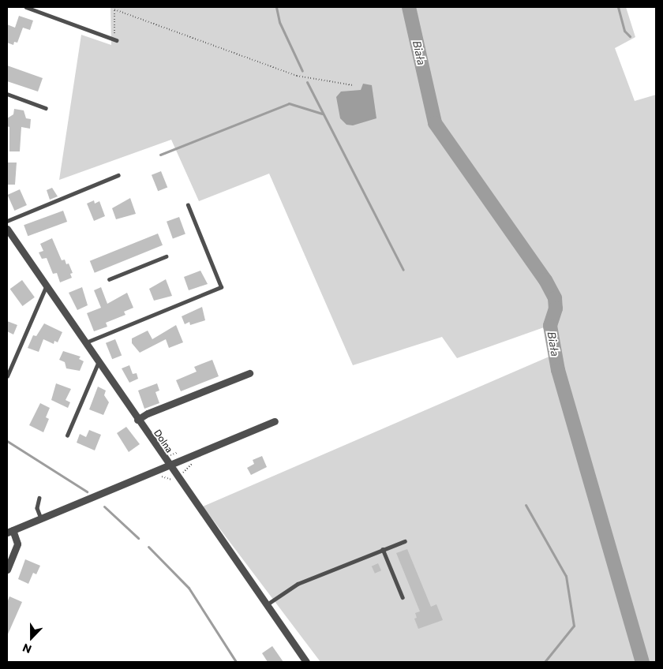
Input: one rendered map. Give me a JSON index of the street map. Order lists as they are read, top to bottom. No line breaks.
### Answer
{"streets":{"street":["Dolna"]},"water":["Biała"],"north":"bottom"}
